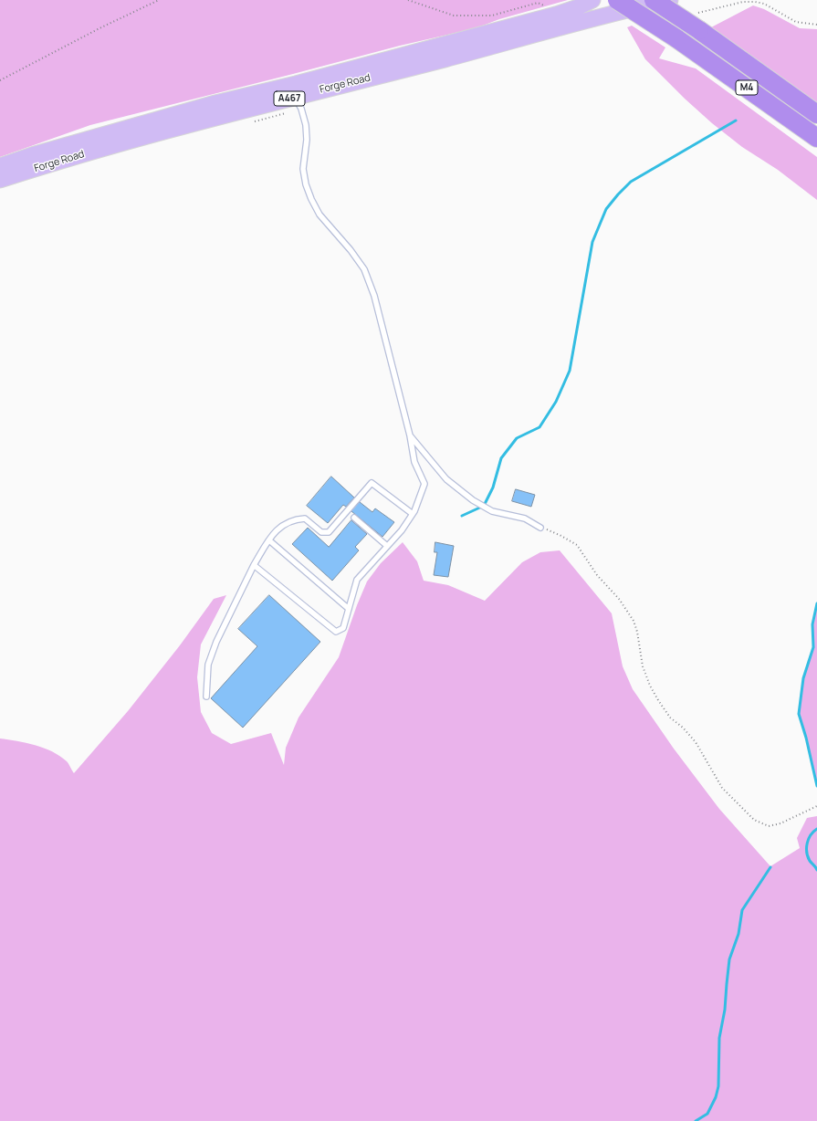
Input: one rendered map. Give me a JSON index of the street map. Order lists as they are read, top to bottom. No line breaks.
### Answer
{"streets":{"highway":["M4"],"main road":["Forge Road","A467"]}}
